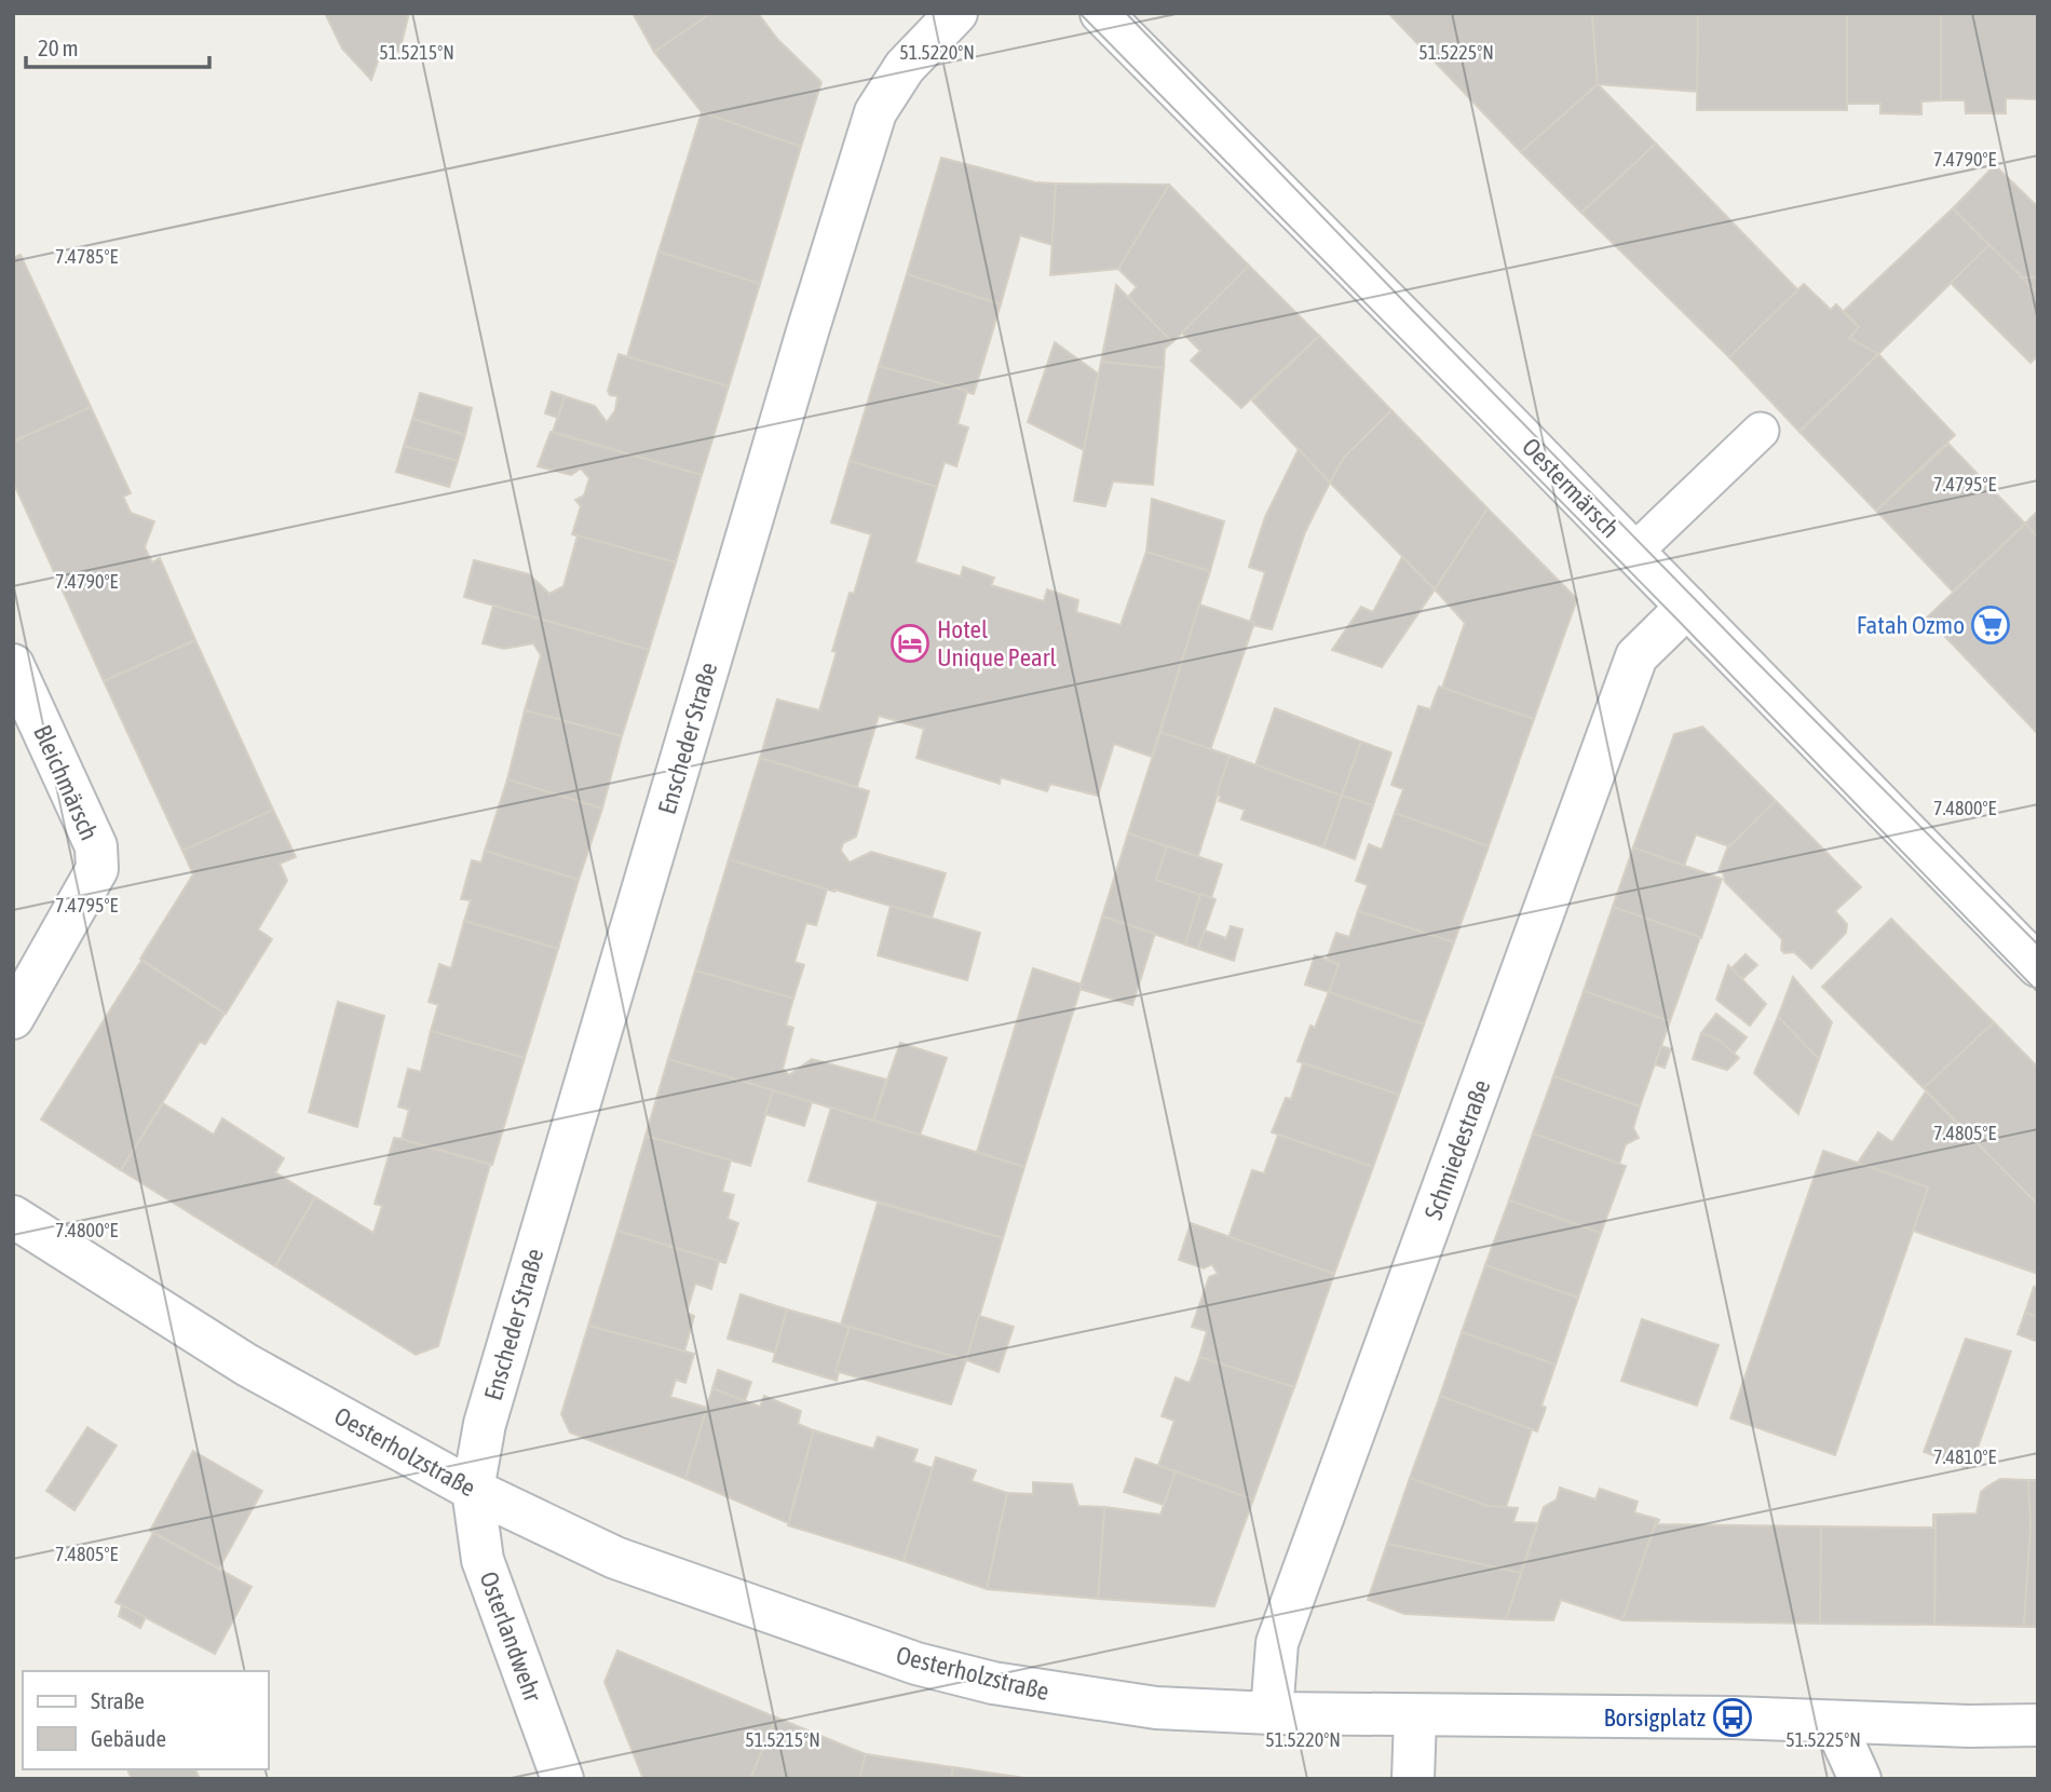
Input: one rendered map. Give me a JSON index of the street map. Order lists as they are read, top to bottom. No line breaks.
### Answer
{"streets":{"street":["Oestermärsch","Enscheder Straße","Bleichmärsch","Schmiedestraße","Oesterholzstraße","Osterlandwehr"]},"crossings":[["Oestermärsch","Schmiedestraße"],["Enscheder Straße","Oesterholzstraße"],["Enscheder Straße","Osterlandwehr"],["Schmiedestraße","Oesterholzstraße"],["Oesterholzstraße","Osterlandwehr"]],"places":{"supermarket":["Fatah Ozmo"],"hotel":["Hotel Unique Pearl"],"bus stop":["Borsigplatz"]},"legend":["Straße","Gebäude"],"scale_bar":"20 m","coordinates":["51.5215°N","51.5220°N","51.5225°N","7.4790°E","7.4785°E","7.4795°E","7.4800°E","7.4805°E","7.4810°E"]}
